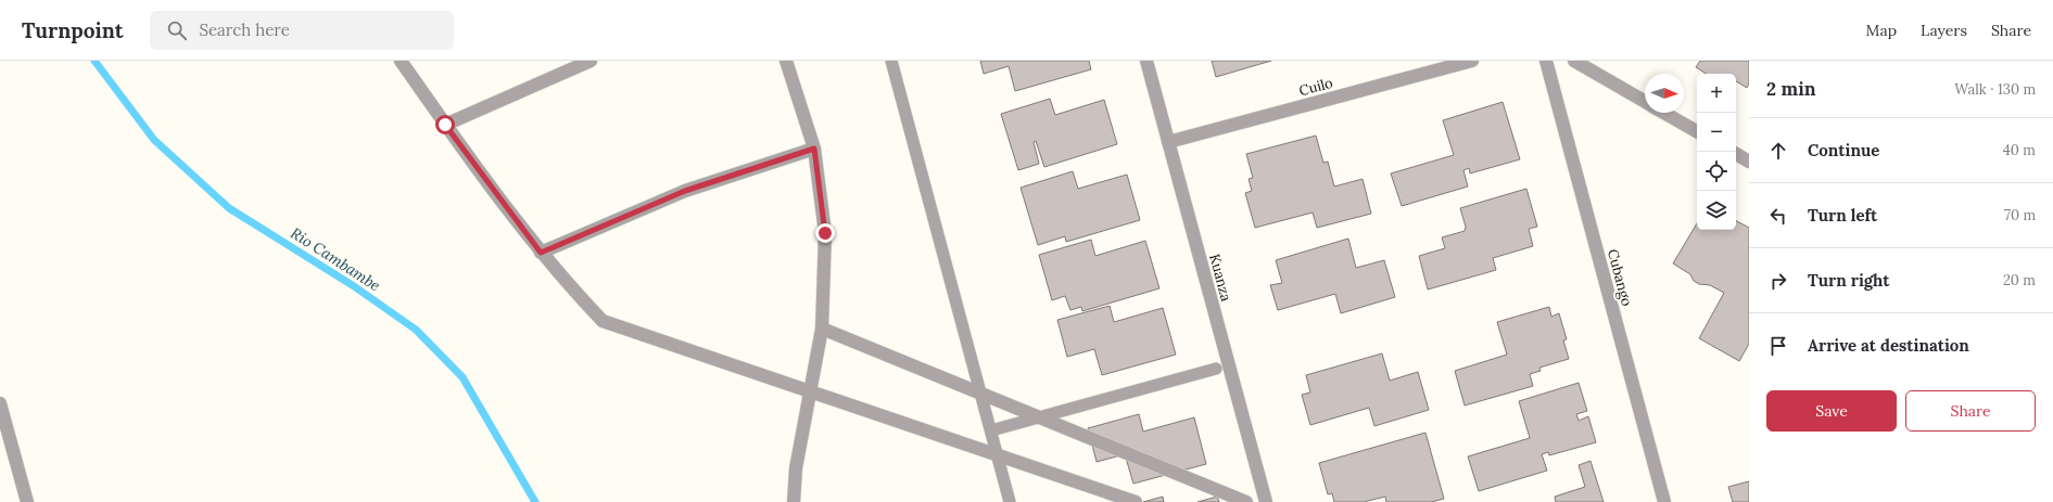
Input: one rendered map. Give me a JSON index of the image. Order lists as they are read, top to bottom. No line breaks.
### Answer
{"streets":{"street":["Cuilo","Kuanza","Cubango"]},"crossings":[["Cuilo","Kuanza"]],"water":["Rio Cambambe"],"north":"right","page":{"header":"Turnpoint","search":"Search here","nav":["Map","Layers","Share"],"heading":["2 min","Walk · 130 m"],"map_buttons":["+","−"],"list":[["Continue","40 m"],["Turn left","70 m"],["Turn right","20 m"],"Arrive at destination"],"buttons":["Save","Share"]}}
